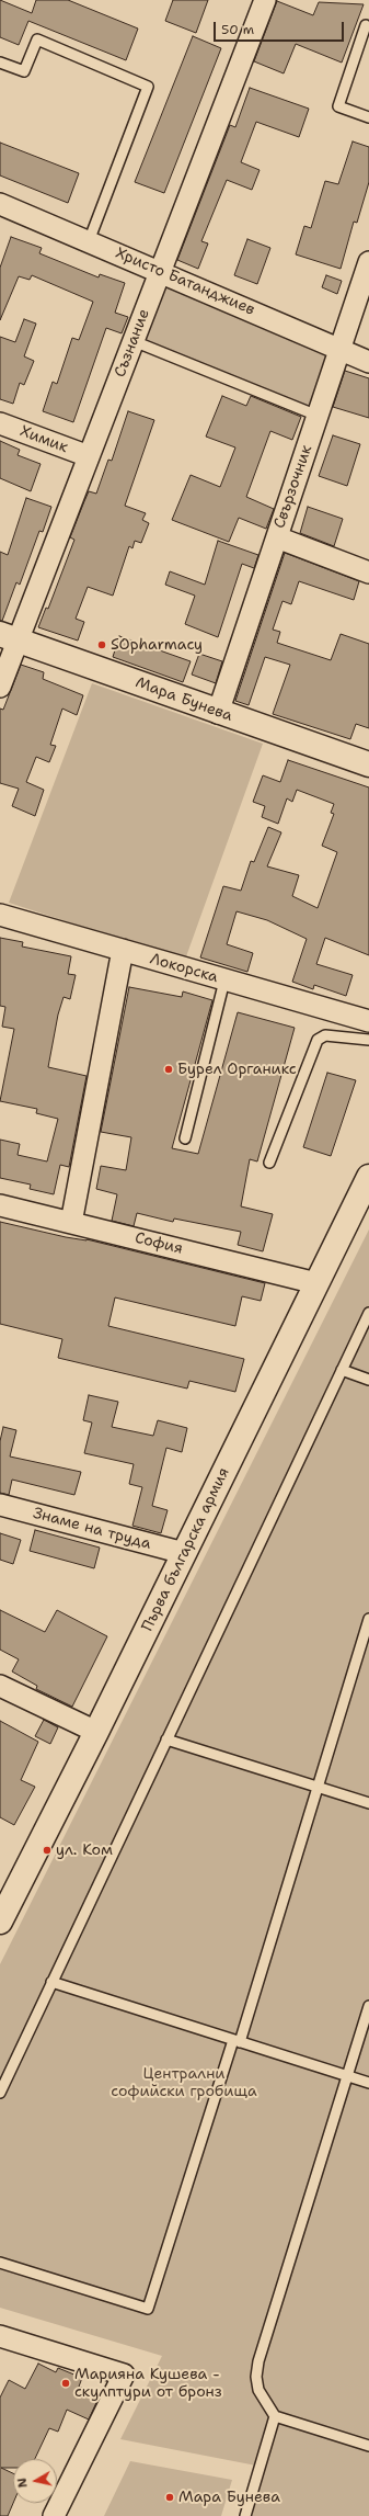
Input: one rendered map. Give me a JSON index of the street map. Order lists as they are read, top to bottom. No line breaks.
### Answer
{"streets":{"street":["Христо Батанджиев","Съзнание","Химик","Свързочник","Мара Бунева","Локорска","София","Знаме на труда","Първа българска армия"]},"crossings":[["Христо Батанджиев","Съзнание"],["Христо Батанджиев","Свързочник"],["Съзнание","Химик"],["Съзнание","Мара Бунева"],["Свързочник","Мара Бунева"],["София","Първа българска армия"],["Знаме на труда","Първа българска армия"]],"parks":["Централни софийски гробища"],"places":["SOpharmacy","Бурел Органикс","ул. Ком","Марияна Кушева - скулптури от бронз","Мара Бунева"],"scale_bar":"50 m","north":"left"}
